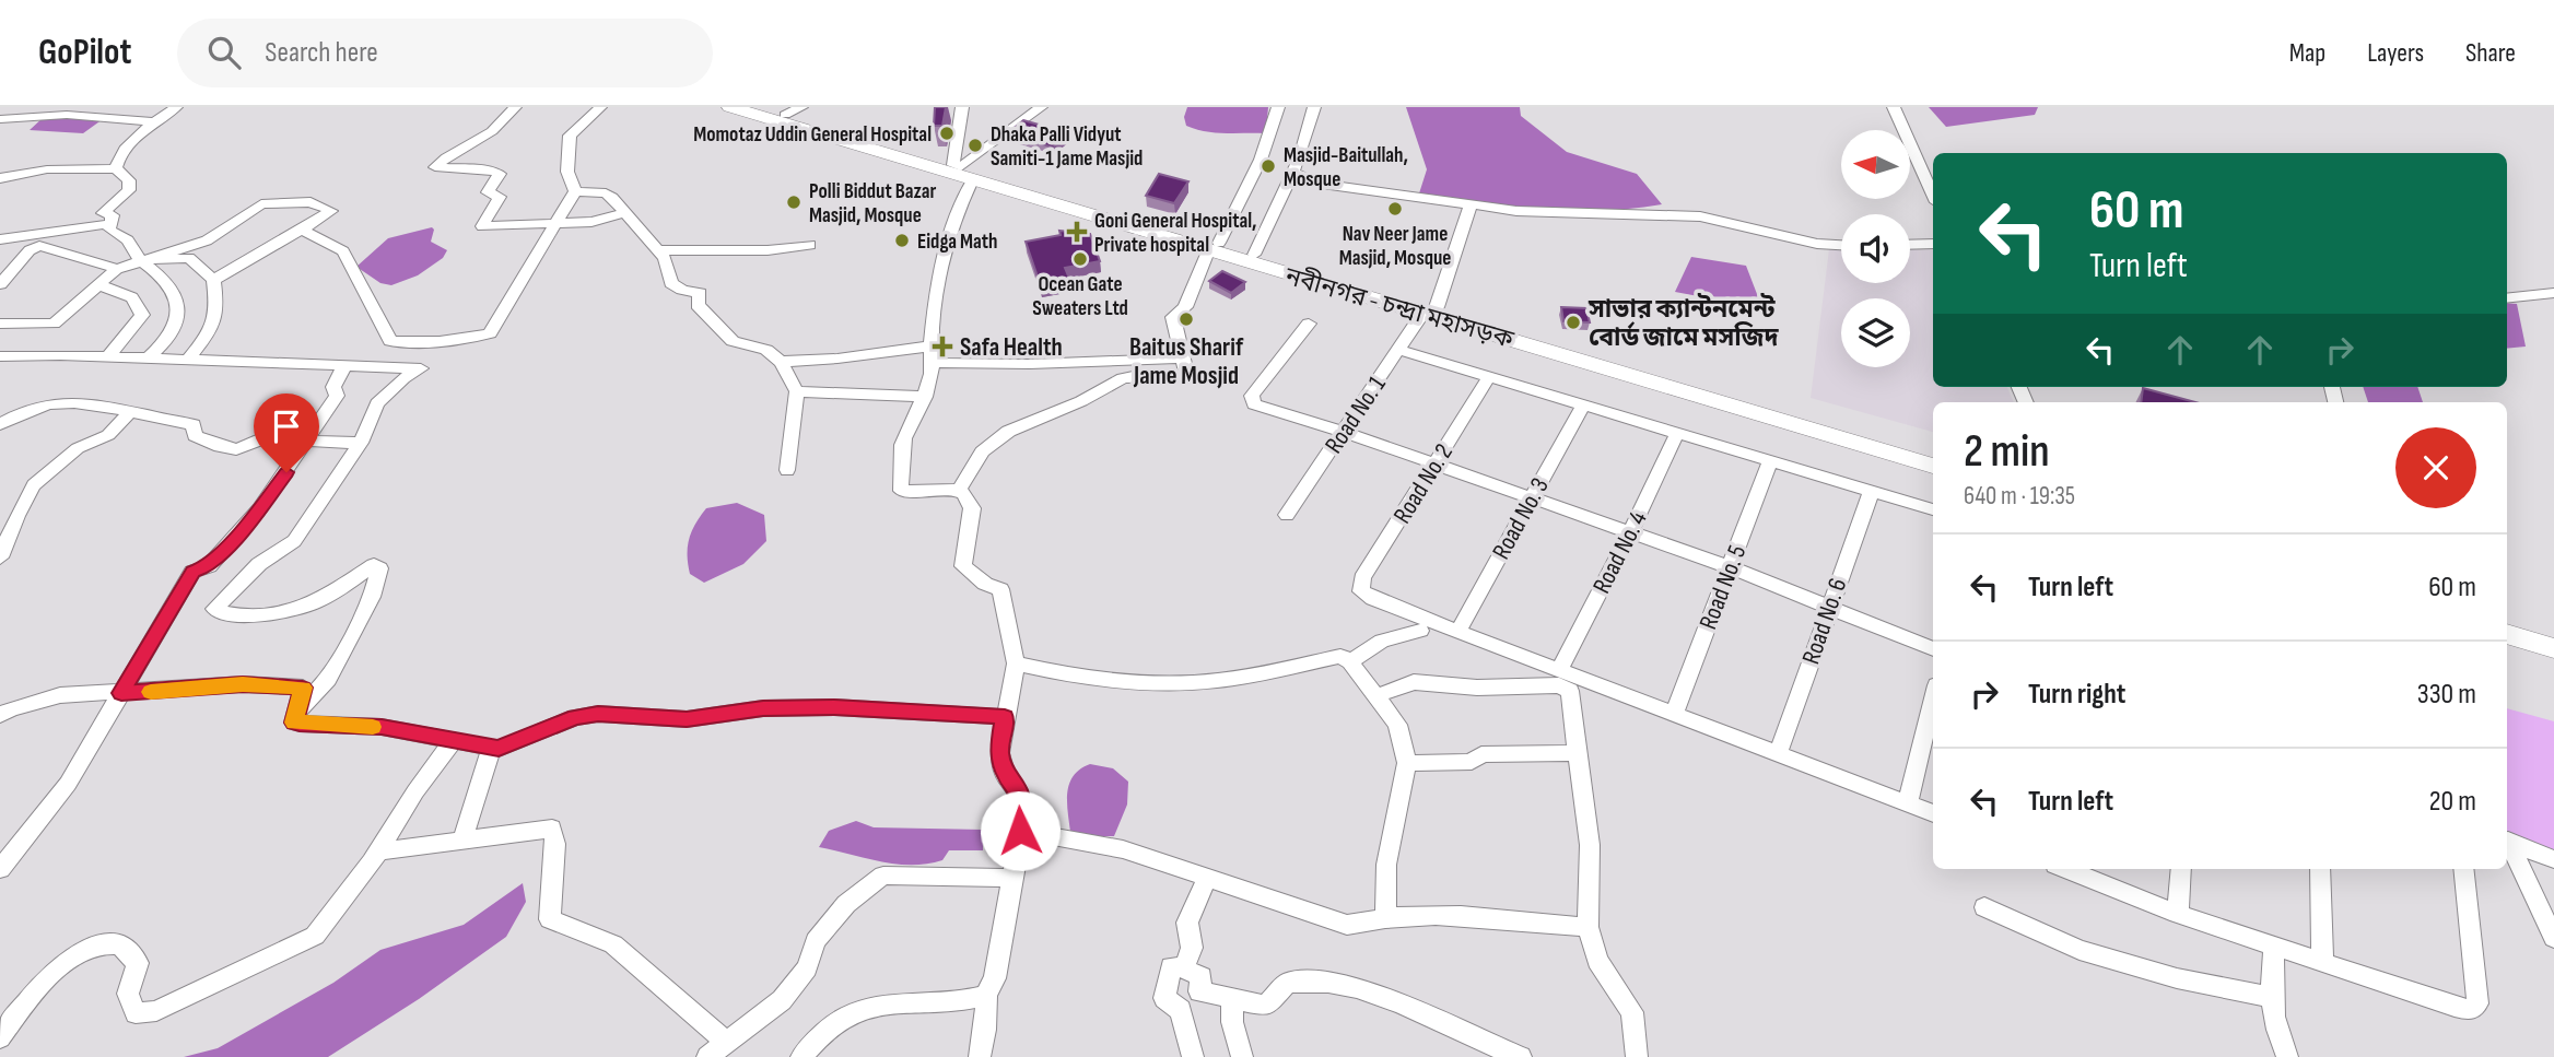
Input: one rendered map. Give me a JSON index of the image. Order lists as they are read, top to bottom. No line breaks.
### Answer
{"streets":{"highway":["নবীনগর - চন্দ্রা মহাসড়ক"],"street":["Road No. 1","Road No. 2","Road No. 3","Road No. 4","Road No. 5","Road No. 6"]},"crossings":[["নবীনগর - চন্দ্রা মহাসড়ক","Road No. 1"],["Road No. 2","Road No. 3"]],"places":{"other":["Momotaz Uddin General Hospital","Dhaka Palli Vidyut Samiti-1 Jame Masjid","Masjid-Baitullah, Mosque","Polli Biddut Bazar Masjid, Mosque","Nav Neer Jame Masjid, Mosque","Eidga Math","Ocean Gate Sweaters Ltd","Baitus Sharif Jame Mosjid","সাভার ক্যান্টনমেন্ট বোর্ড জামে মসজিদ"],"health":["Goni General Hospital, Private hospital","Safa Health"]},"north":"left","page":{"header":"GoPilot","search":"Search here","nav":["Map","Layers","Share"],"turn":["60 m","Turn left"],"heading":["2 min","640 m · 19:35"],"list":[{"name":"Turn left","value":"60 m"},{"name":"Turn right","value":"330 m"},{"name":"Turn left","value":"20 m"}]}}
